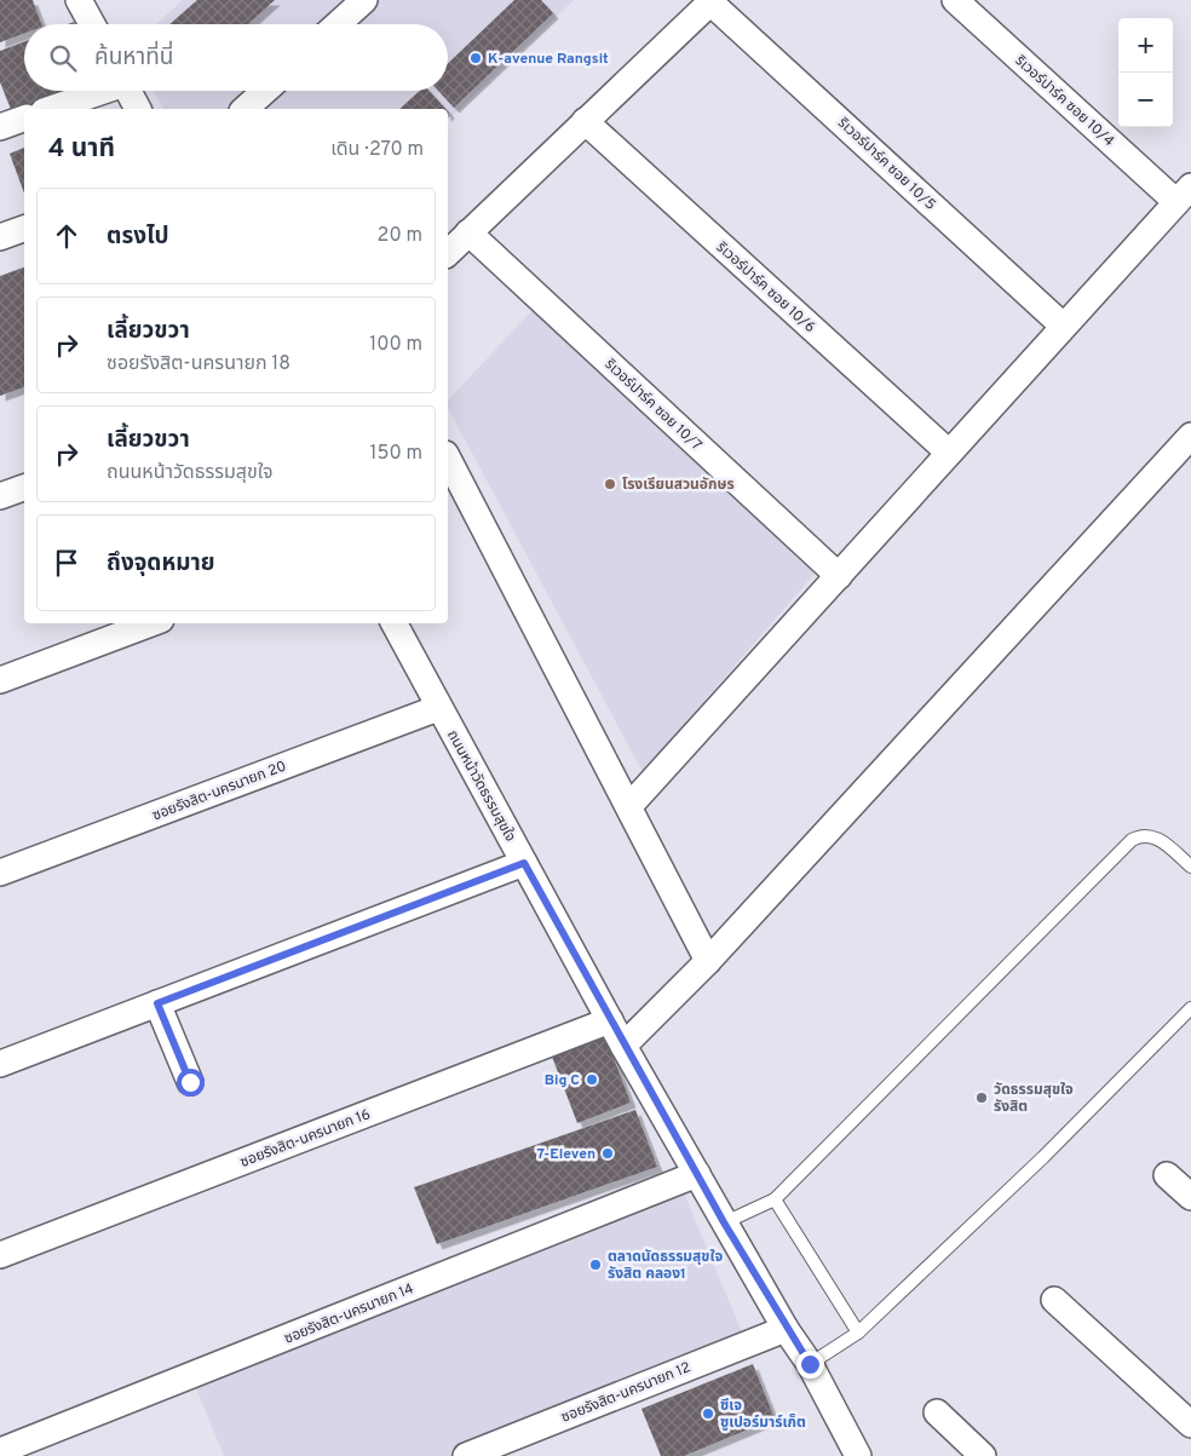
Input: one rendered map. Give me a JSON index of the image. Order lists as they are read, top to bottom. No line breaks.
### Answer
{"streets":{"street":["ริเวอร์ปาร์ค ซอย 10/4","ริเวอร์ปาร์ค ซอย 10/5","ริเวอร์ปาร์ค ซอย 10/6","ริเวอร์ปาร์ค ซอย 10/7","ถนนหน้าวัดธรรมสุขใจ","ซอยรังสิต-นครนายก 20","ซอยรังสิต-นครนายก 16","ซอยรังสิต-นครนายก 14","ซอยรังสิต-นครนายก 12"]},"crossings":[["ถนนหน้าวัดธรรมสุขใจ","ซอยรังสิต-นครนายก 20"],["ถนนหน้าวัดธรรมสุขใจ","ซอยรังสิต-นครนายก 16"],["ถนนหน้าวัดธรรมสุขใจ","ซอยรังสิต-นครนายก 14"],["ถนนหน้าวัดธรรมสุขใจ","ซอยรังสิต-นครนายก 12"]],"places":["K-avenue Rangsit","โรงเรียนสวนอักษร","Big C","วัดธรรมสุขใจ รังสิต","7-Eleven","ตลาดนัดธรรมสุขใจ รังสิต คลอง1","ซีเจ ซูเปอร์มาร์เก็ต"],"page":{"map_buttons":["+","−"],"search":"ค้นหาที่นี่","heading":["4 นาที","เดิน · 270 m"],"list":[["ตรงไป","20 m"],["เลี้ยวขวา","ซอยรังสิต-นครนายก 18","100 m"],["เลี้ยวขวา","ถนนหน้าวัดธรรมสุขใจ","150 m"],"ถึงจุดหมาย"]}}
